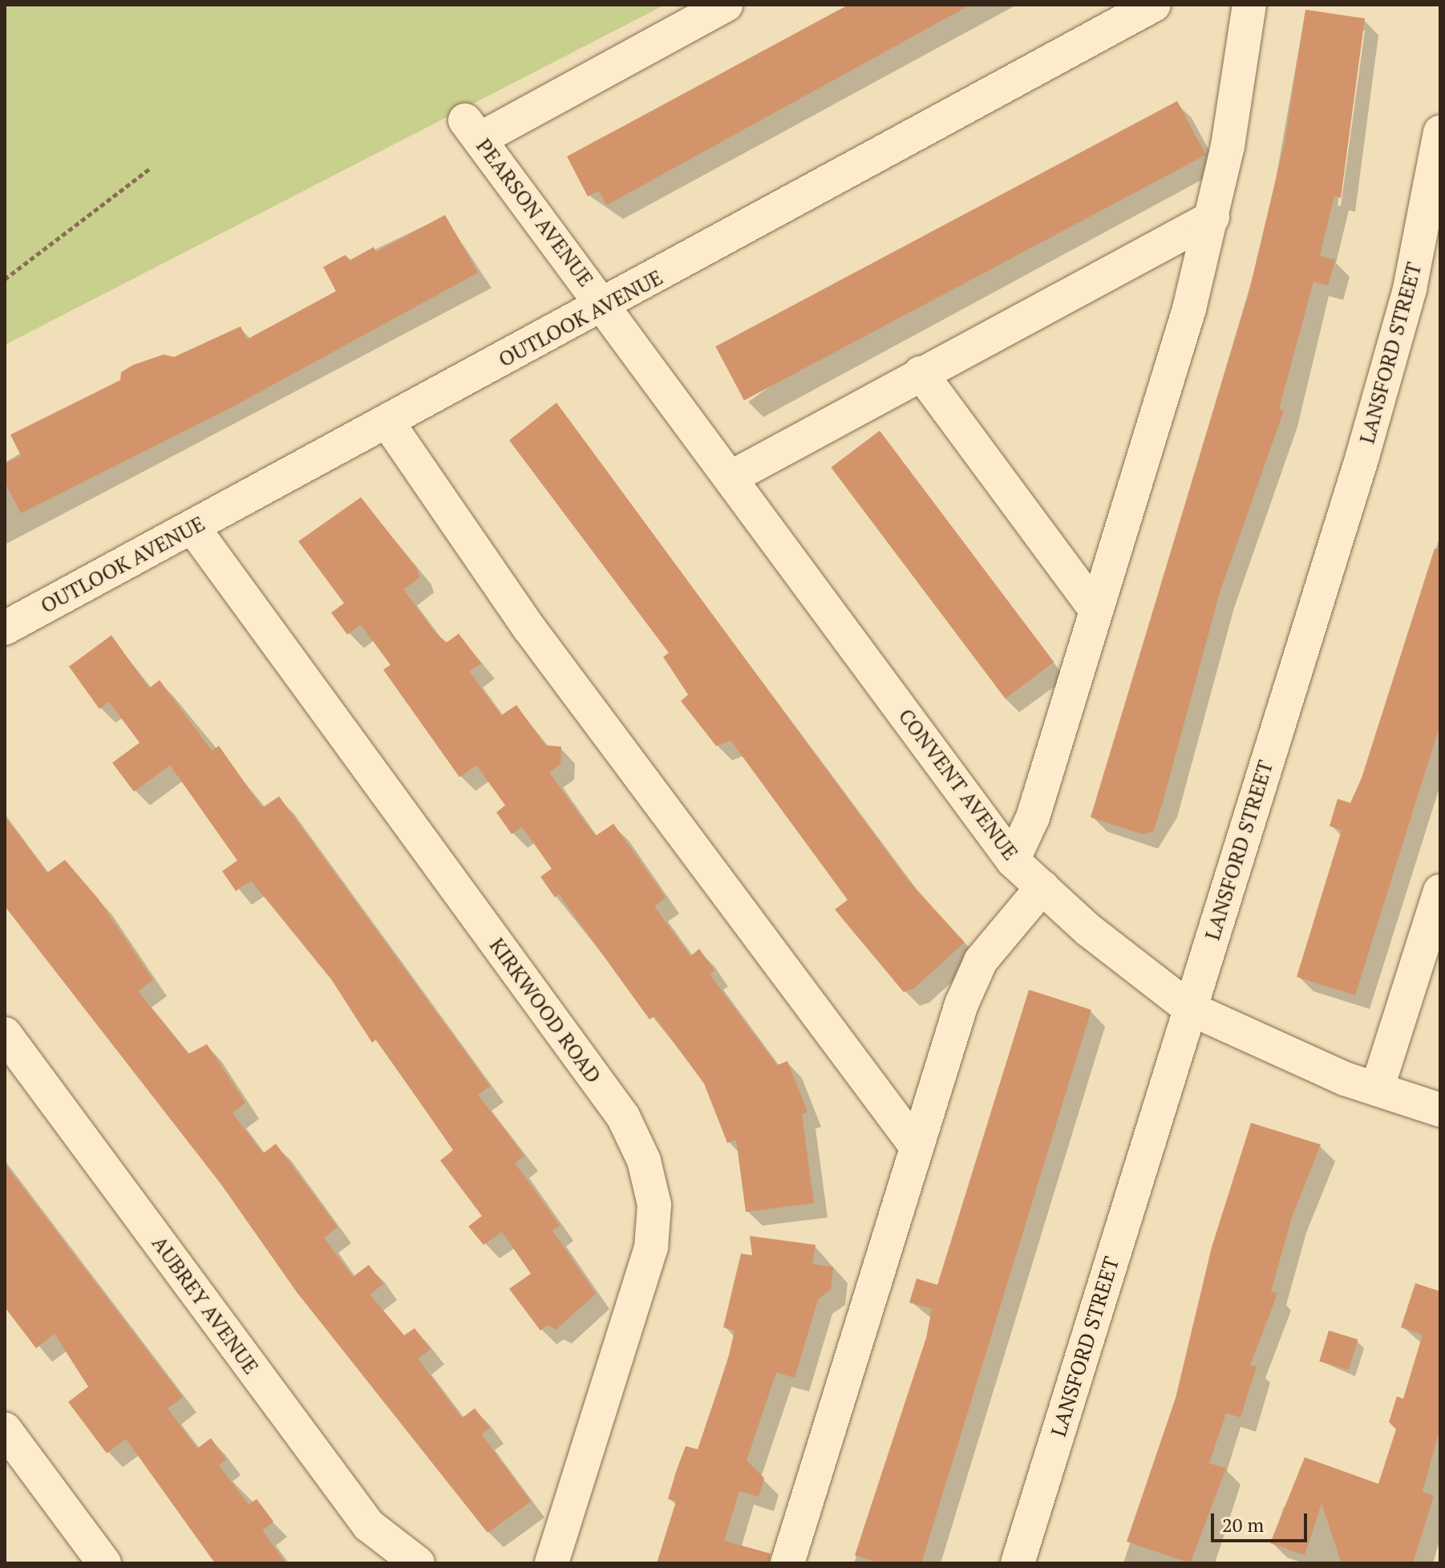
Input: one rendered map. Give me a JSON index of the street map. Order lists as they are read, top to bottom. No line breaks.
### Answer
{"streets":{"street":["PEARSON AVENUE","OUTLOOK AVENUE","LANSFORD STREET","CONVENT AVENUE","KIRKWOOD ROAD","AUBREY AVENUE"]},"crossings":[["PEARSON AVENUE","OUTLOOK AVENUE"],["PEARSON AVENUE","CONVENT AVENUE"],["OUTLOOK AVENUE","CONVENT AVENUE"],["OUTLOOK AVENUE","KIRKWOOD ROAD"],["LANSFORD STREET","CONVENT AVENUE"]],"scale_bar":"20 m"}
